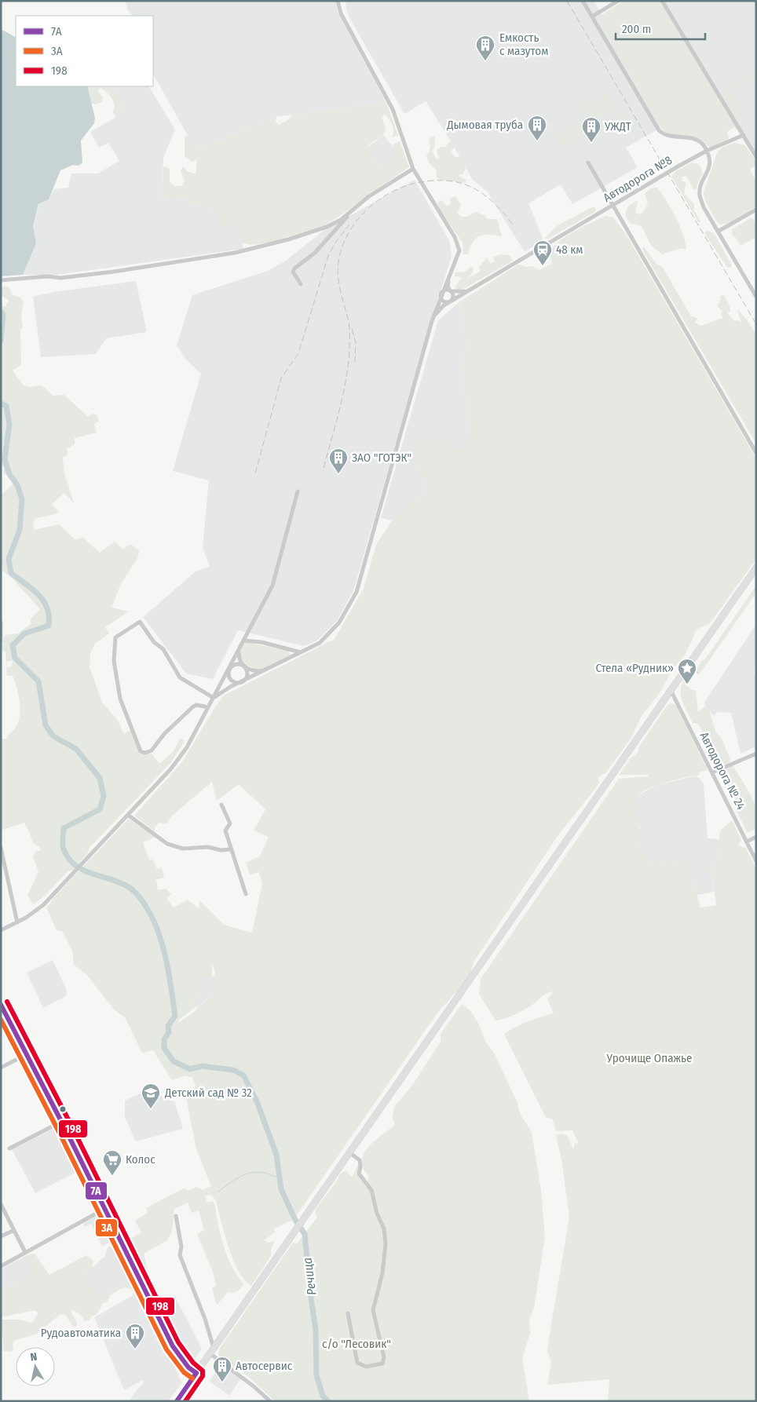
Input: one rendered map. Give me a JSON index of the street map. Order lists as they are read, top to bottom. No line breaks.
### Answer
{"streets":{"street":["Автодорога №8","Автодорога № 24"]},"water":["Речица"],"parks":["Урочище Опажье","с/о \"Лесовик\""],"places":{"building":["Емкость с мазутом","Дымовая труба","УЖДТ","ЗАО \"ГОТЭК\"","Рудоавтоматика","Автосервис"],"station":["48 км"],"place":["Стела «Рудник»"],"school or university":["Детский сад № 32"],"supermarket":["Колос"]},"lines":["transit line 198","transit line 7А","transit line 3А"],"legend":["7А","3А","198"],"scale_bar":"200 m","north":"top"}
